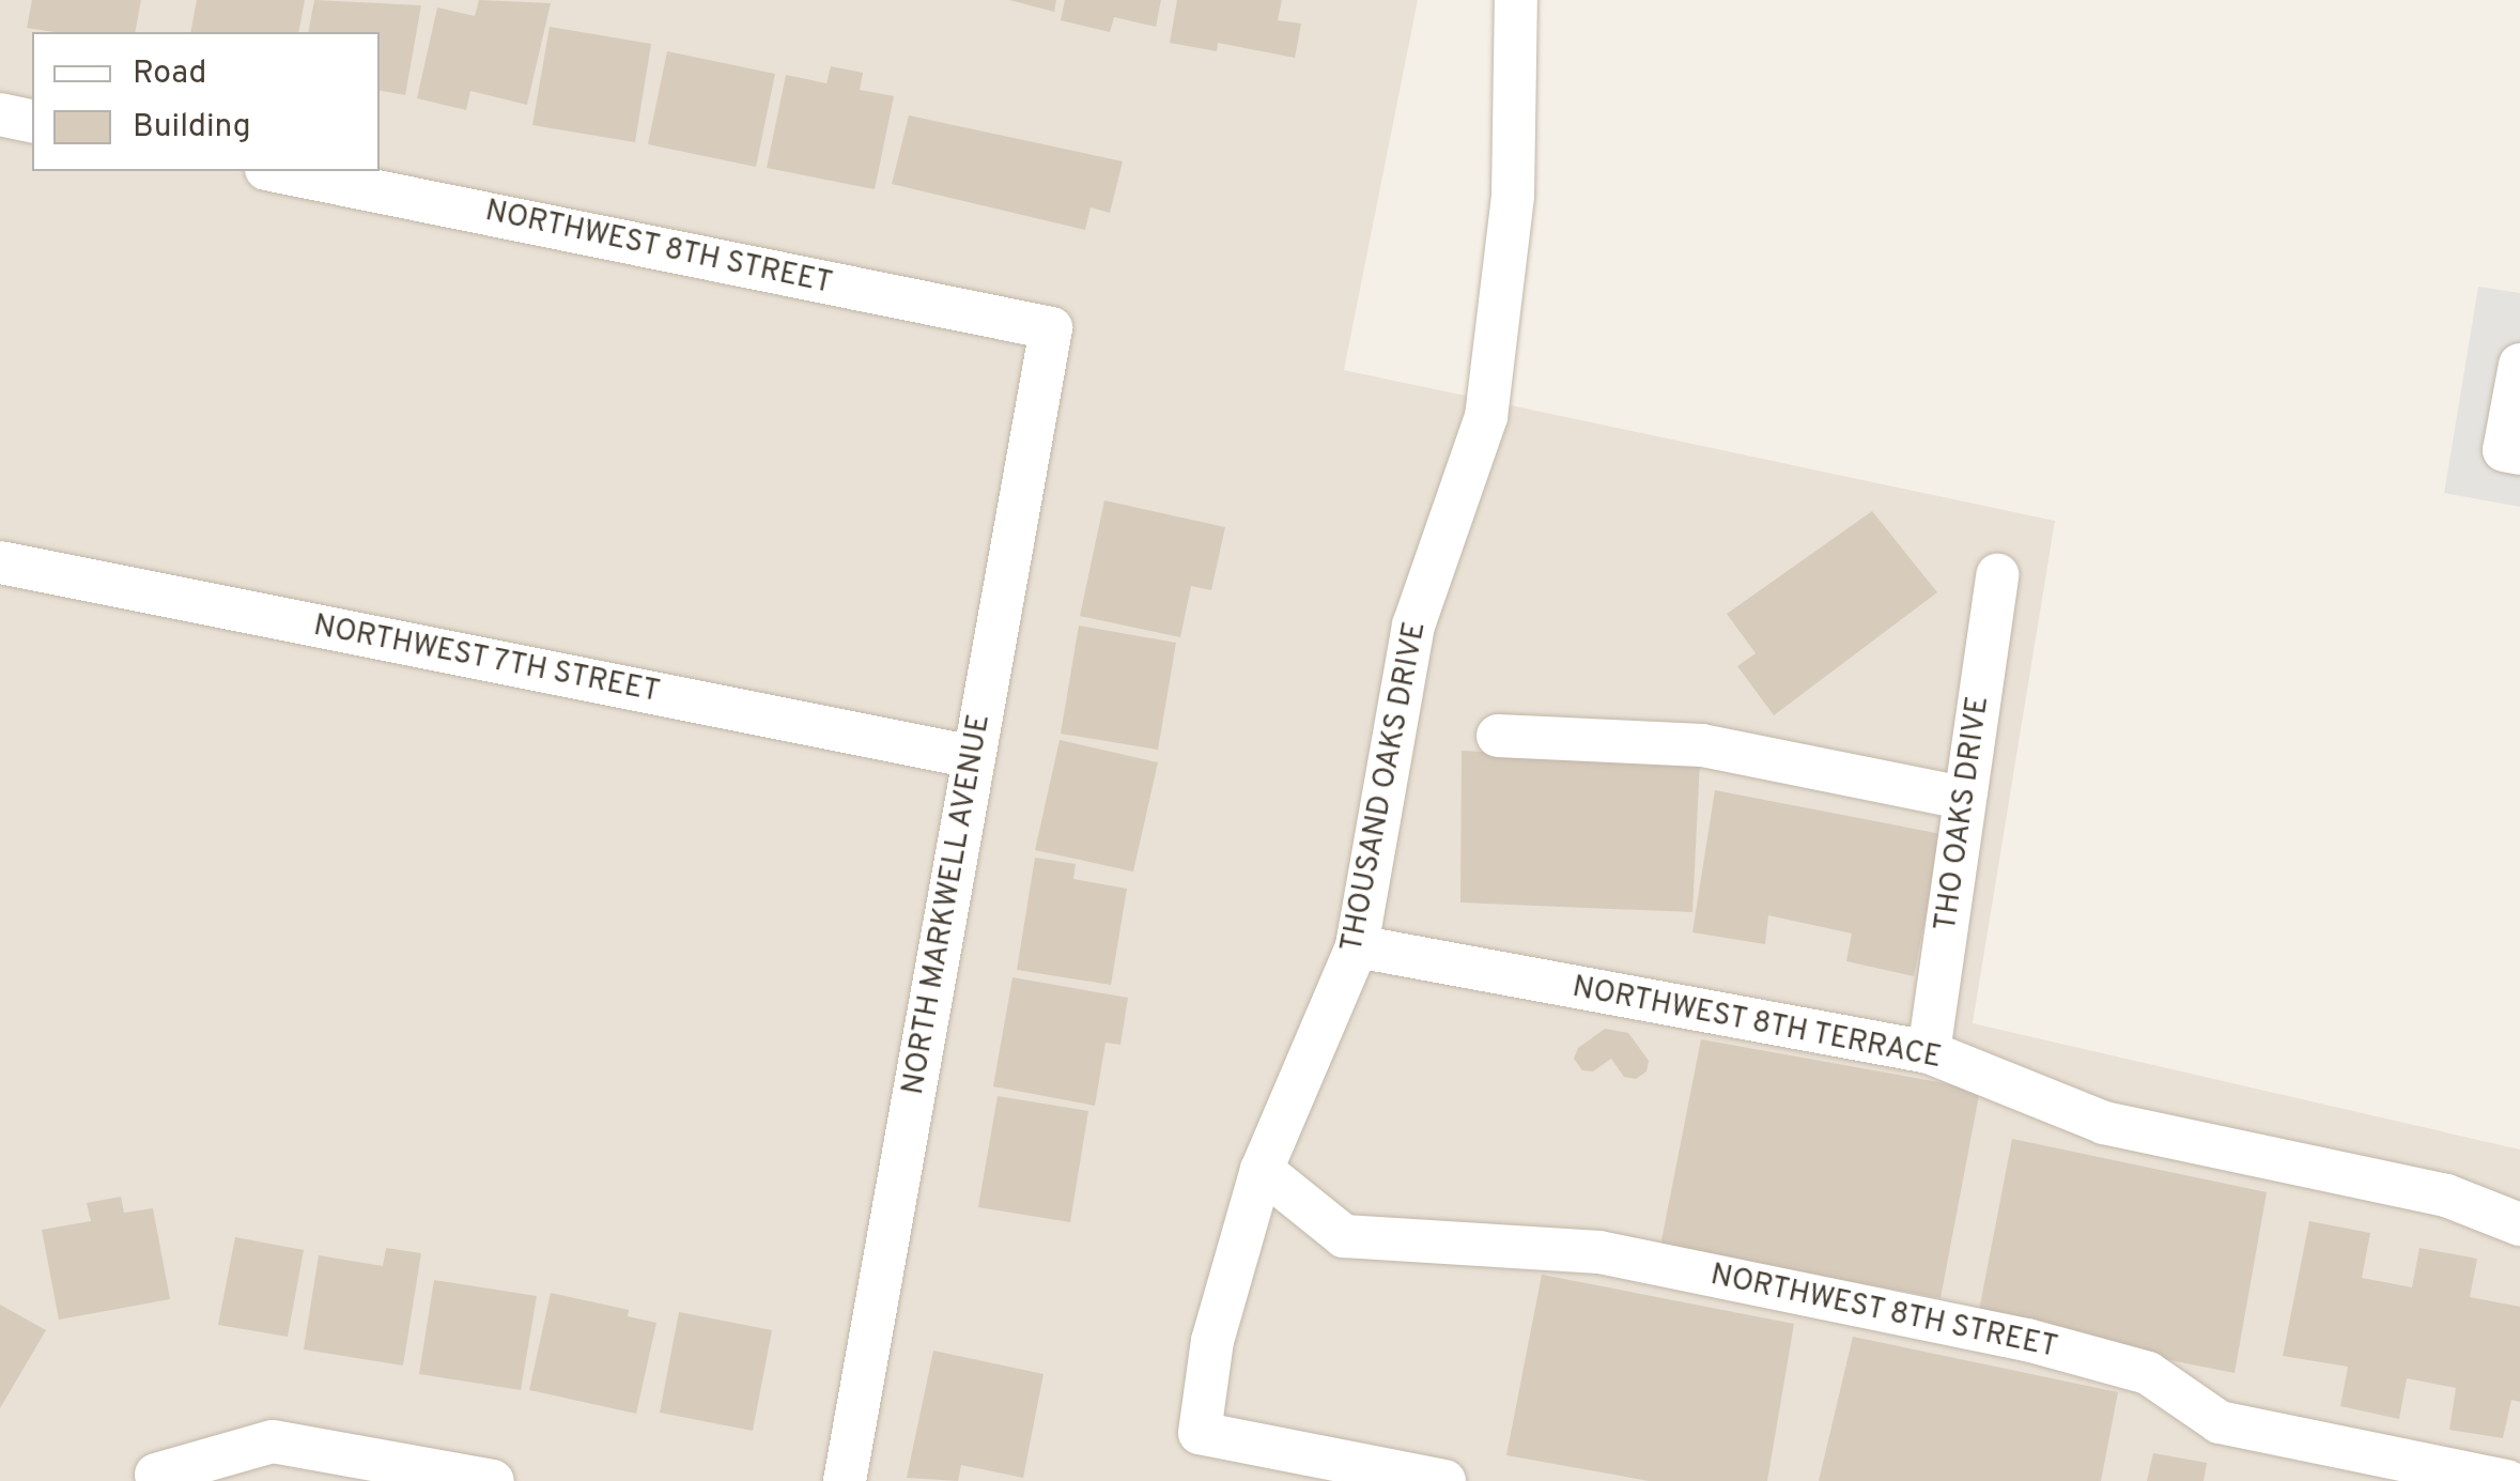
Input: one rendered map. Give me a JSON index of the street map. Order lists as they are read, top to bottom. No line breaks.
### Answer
{"streets":{"street":["NORTHWEST 8TH STREET","NORTHWEST 7TH STREET","THOUSAND OAKS DRIVE","THO OAKS DRIVE","NORTH MARKWELL AVENUE","NORTHWEST 8TH TERRACE"]},"crossings":[["NORTHWEST 8TH STREET","THOUSAND OAKS DRIVE"],["NORTHWEST 8TH STREET","NORTH MARKWELL AVENUE"],["NORTHWEST 7TH STREET","NORTH MARKWELL AVENUE"],["THOUSAND OAKS DRIVE","NORTHWEST 8TH TERRACE"],["THO OAKS DRIVE","NORTHWEST 8TH TERRACE"]],"legend":["Road","Building"]}
